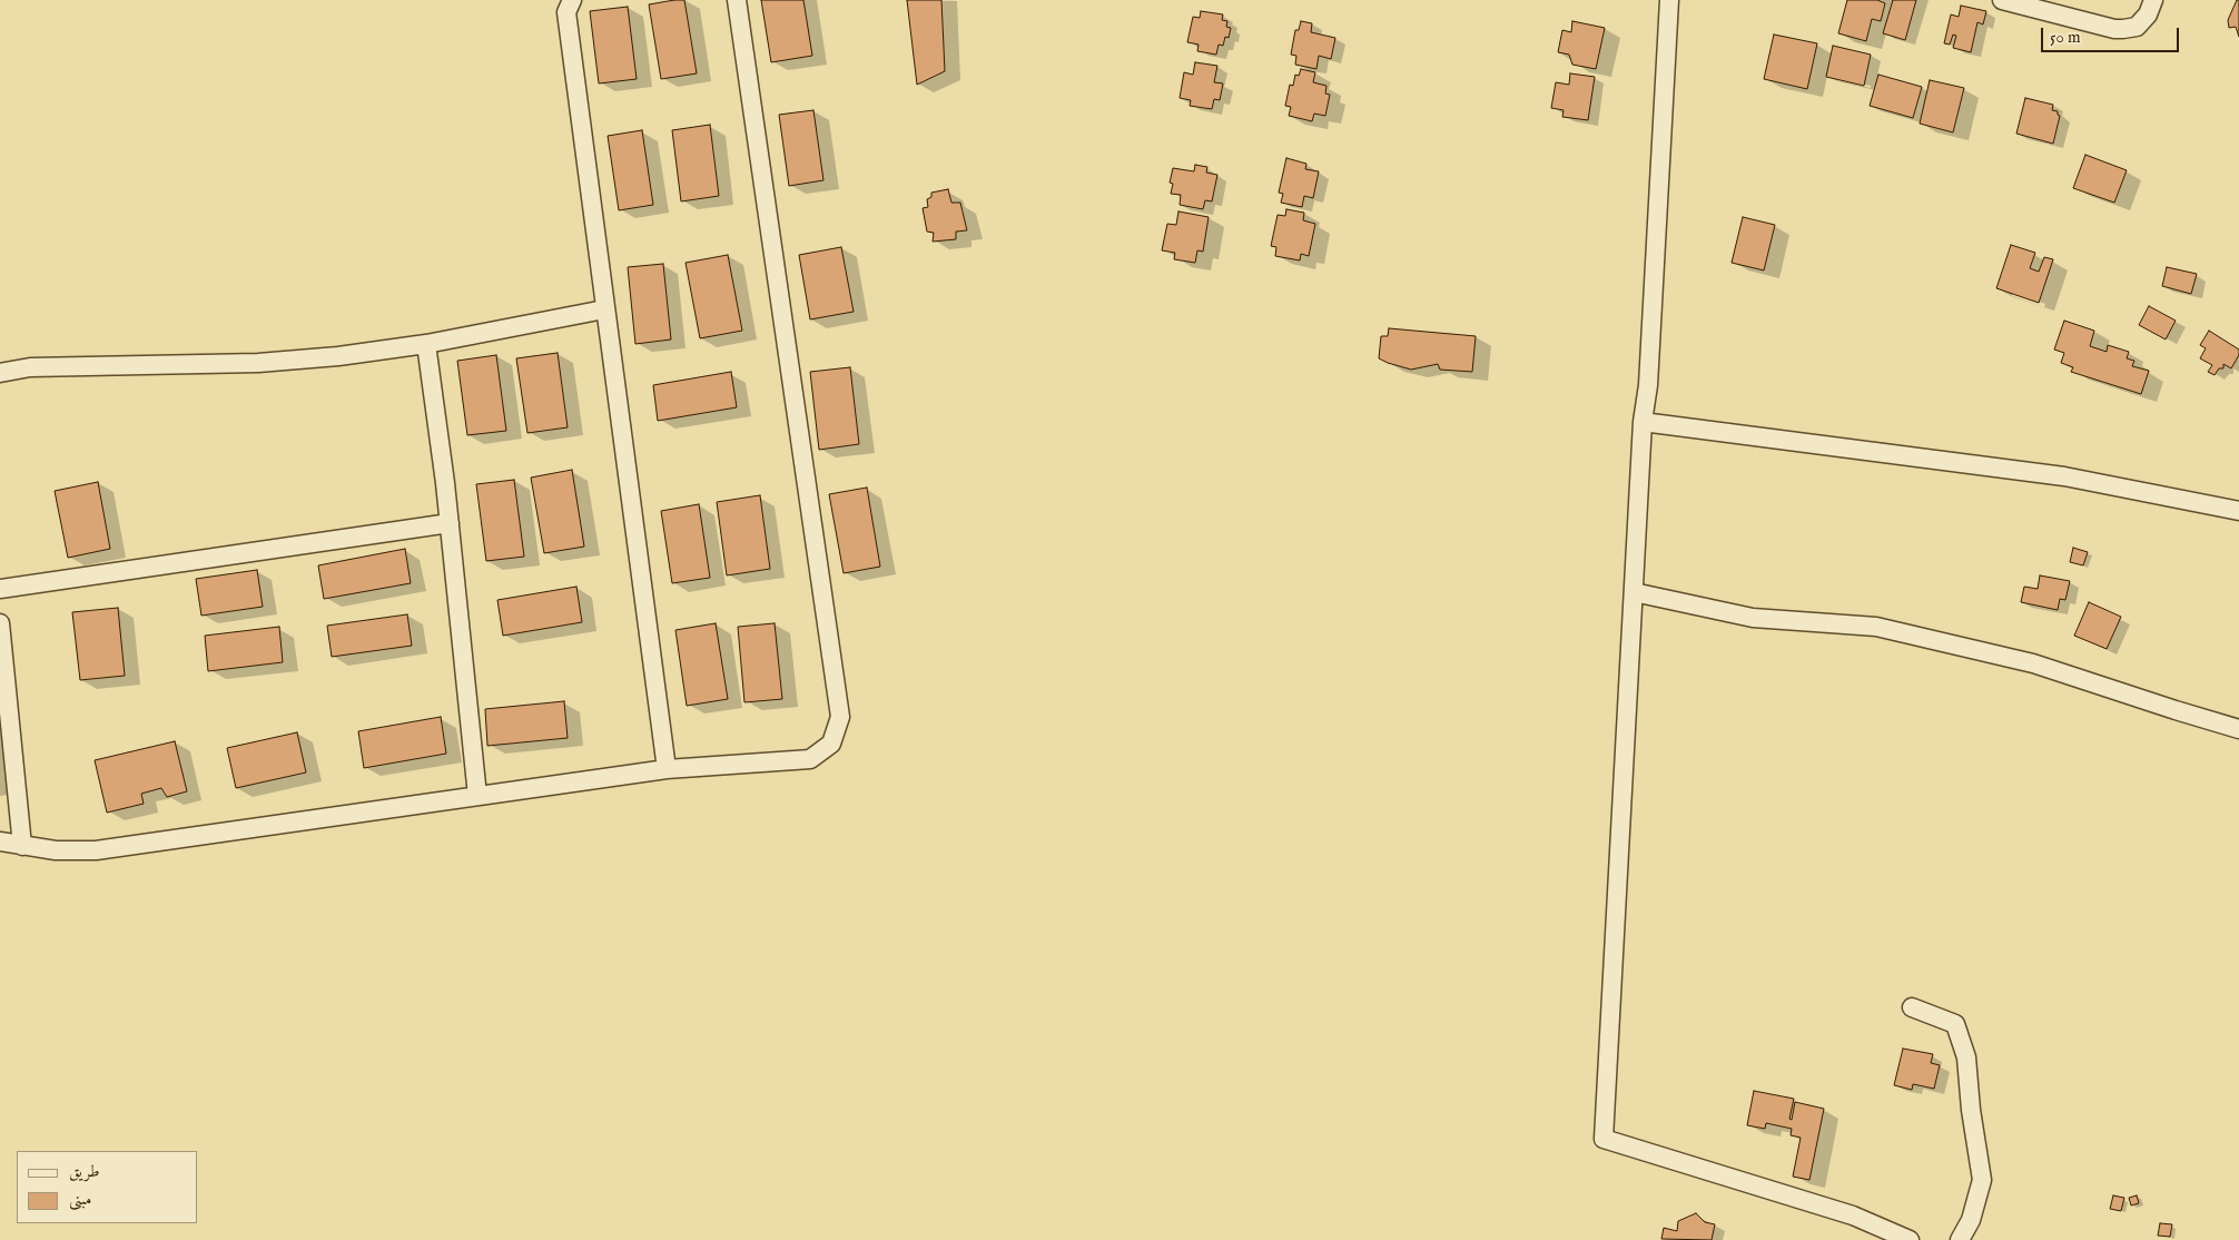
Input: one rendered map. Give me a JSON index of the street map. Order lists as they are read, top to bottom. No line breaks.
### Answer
{"legend":["طريق","مبنى"],"scale_bar":"50 m"}
